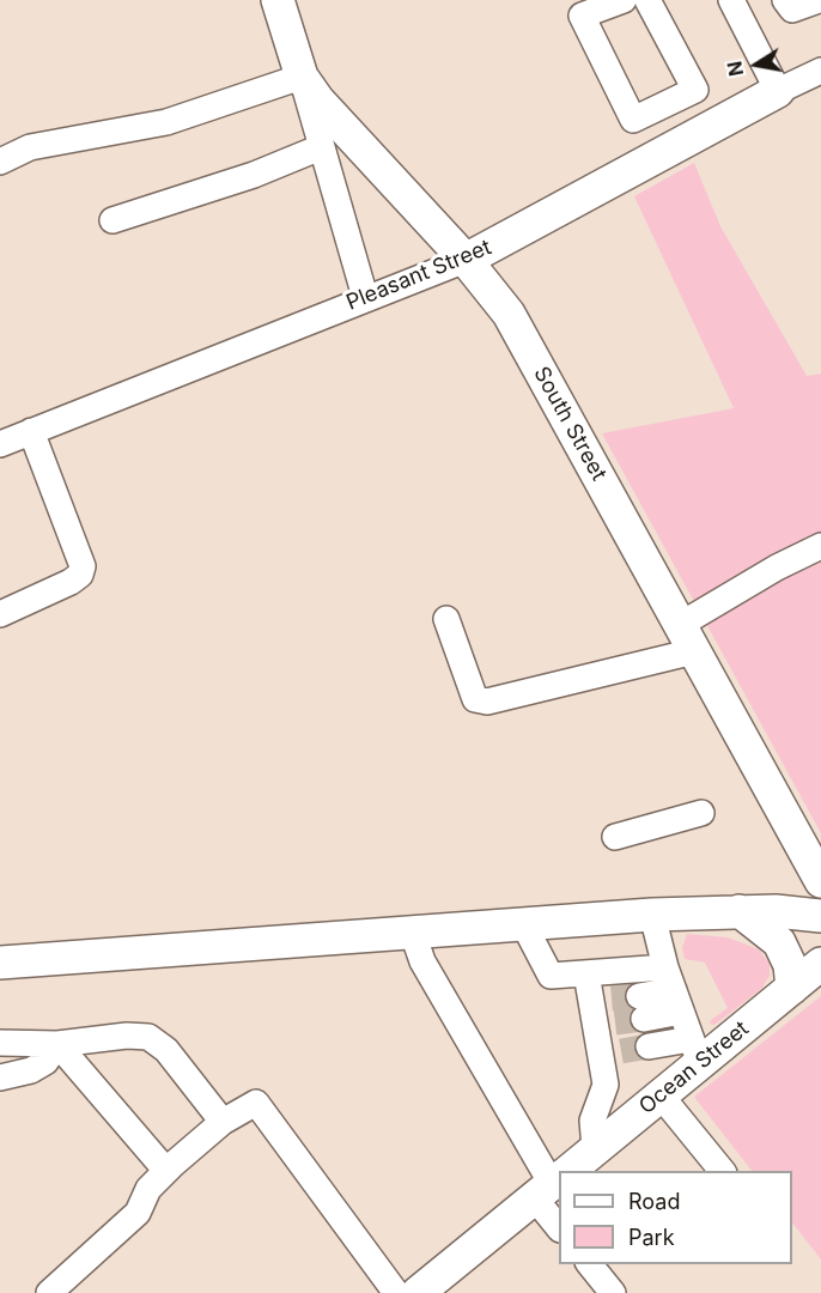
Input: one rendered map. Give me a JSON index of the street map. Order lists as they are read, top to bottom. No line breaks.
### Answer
{"streets":{"main road":["Pleasant Street","South Street","Ocean Street"]},"crossings":[["Pleasant Street","South Street"]],"legend":["Road","Park"],"north":"left"}
